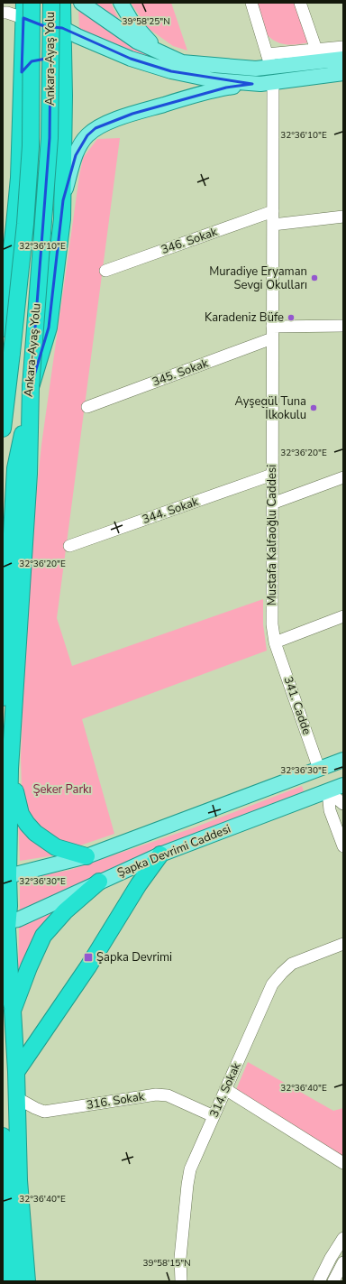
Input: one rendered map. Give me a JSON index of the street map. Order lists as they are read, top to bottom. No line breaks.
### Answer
{"streets":{"highway":["Ankara-Ayaş Yolu"],"main road":["Şapka Devrimi Caddesi"],"street":["346. Sokak","345. Sokak","344. Sokak","Mustafa Kalfaoğlu Caddesi","341. Cadde","314. Sokak","316. Sokak"]},"crossings":[["346. Sokak","Mustafa Kalfaoğlu Caddesi"],["345. Sokak","Mustafa Kalfaoğlu Caddesi"],["344. Sokak","Mustafa Kalfaoğlu Caddesi"],["Mustafa Kalfaoğlu Caddesi","341. Cadde"],["341. Cadde","Şapka Devrimi Caddesi"],["314. Sokak","316. Sokak"]],"parks":["Şeker Parkı"],"places":{"other":["Muradiye Eryaman Sevgi Okulları","Karadeniz Büfe","Ayşegül Tuna İlkokulu"],"transit":["Şapka Devrimi"]},"coordinates":["39°58'25\"N","32°36'10\"E","32°36'20\"E","32°36'30\"E","32°36'40\"E","39°58'15\"N"]}
